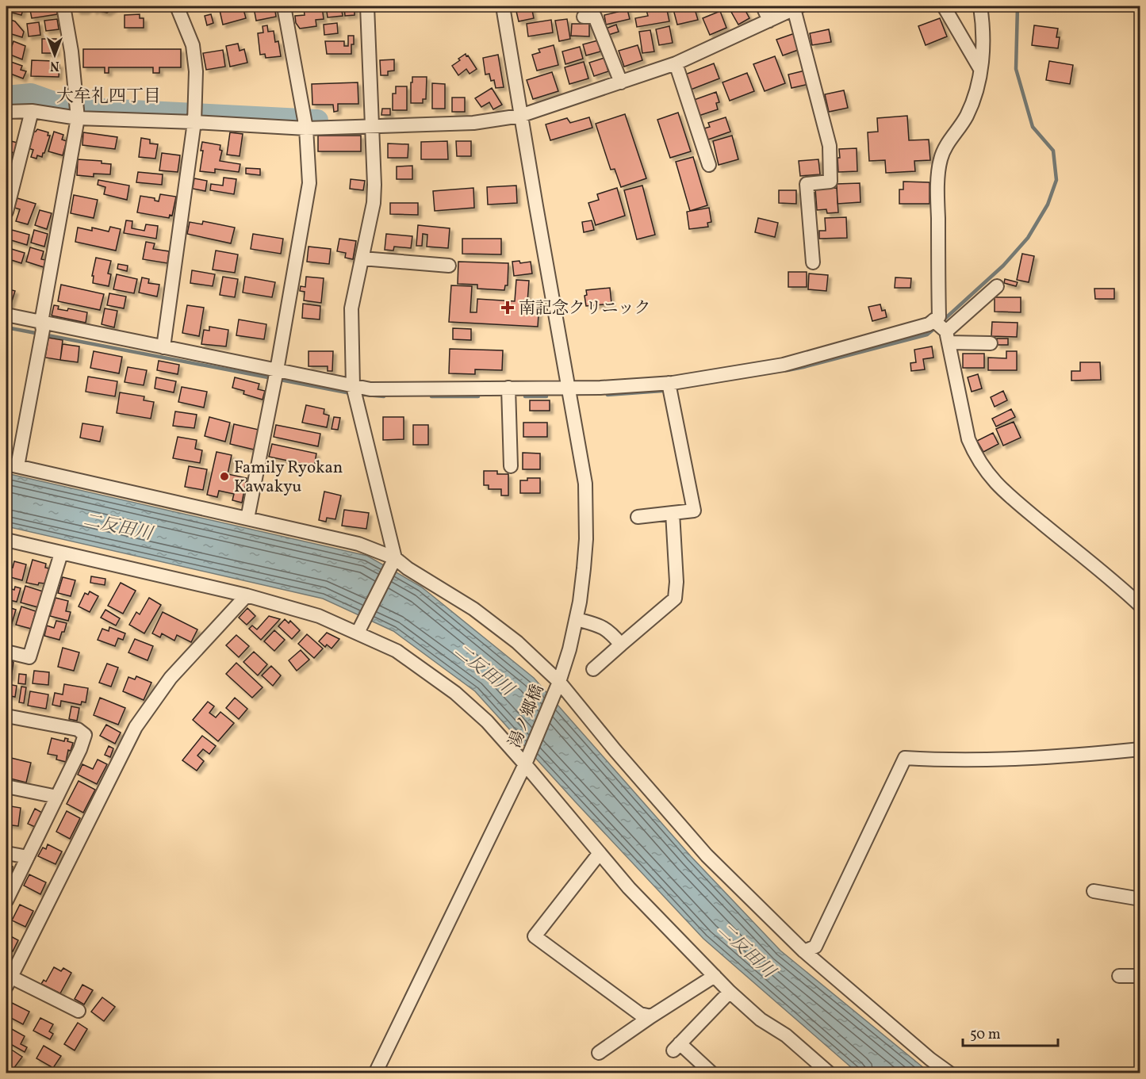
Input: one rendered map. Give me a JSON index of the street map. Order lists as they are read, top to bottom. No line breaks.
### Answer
{"streets":{"street":["湯ノ郷橋"]},"districts":["大牟礼四丁目"],"water":["二反田川"],"places":{"health":["南記念クリニック"],"other":["Family Ryokan Kawakyu"]},"scale_bar":"50 m","north":"bottom"}
